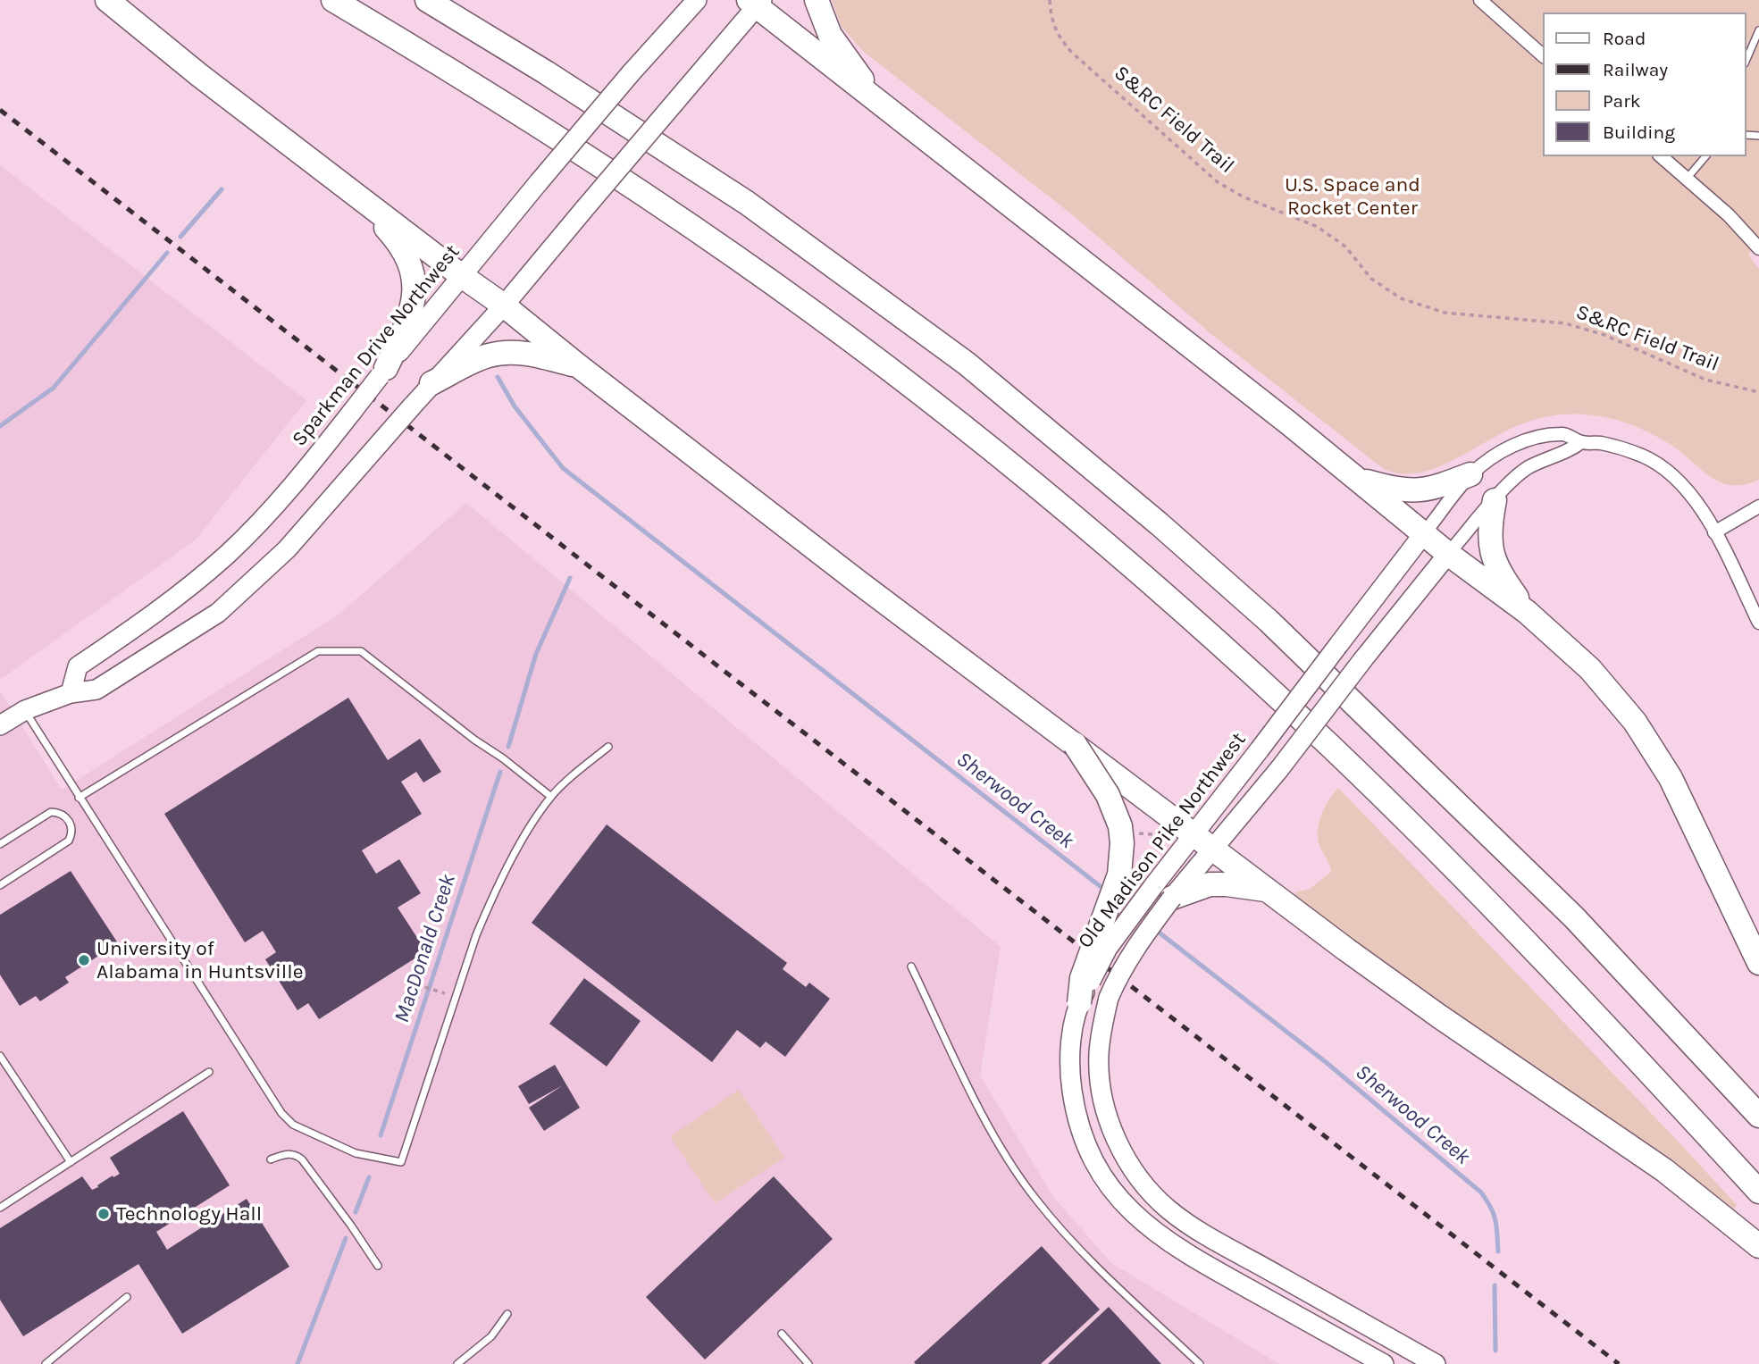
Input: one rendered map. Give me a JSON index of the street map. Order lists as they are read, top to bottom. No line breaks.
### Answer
{"streets":{"main road":["Sparkman Drive Northwest","Old Madison Pike Northwest"],"path":["S&RC Field Trail"]},"water":["Sherwood Creek","MacDonald Creek"],"parks":["U.S. Space and Rocket Center"],"places":["University of Alabama in Huntsville","Technology Hall"],"legend":["Road","Railway","Park","Building"]}
